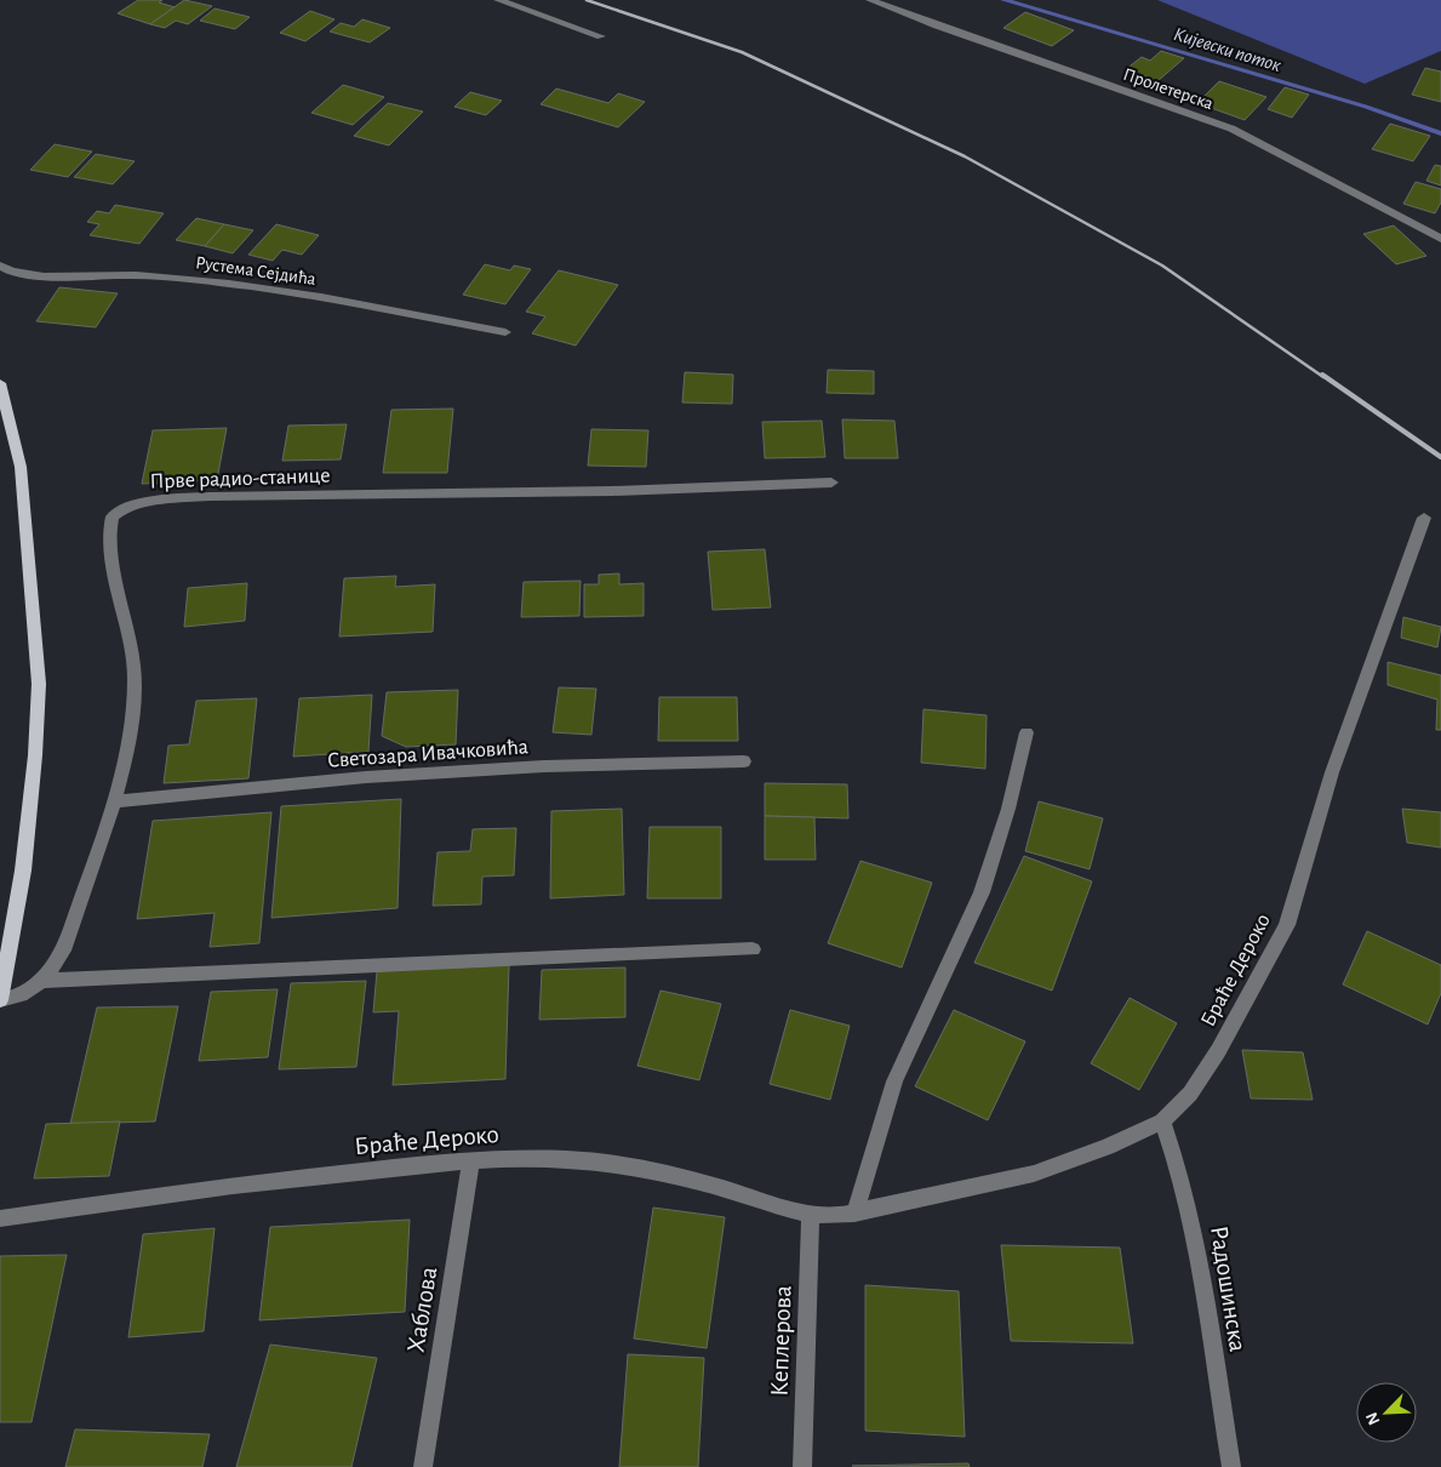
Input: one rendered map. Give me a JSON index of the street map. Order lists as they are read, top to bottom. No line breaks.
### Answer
{"streets":{"street":["Пролетерска","Рустема Сејдића","Прве радио-станице","Светозара Ивачковића","Браће Дероко","Радошинска","Хаблова","Кеплерова"]},"crossings":[["Прве радио-станице","Светозара Ивачковића"],["Браће Дероко","Радошинска"],["Браће Дероко","Хаблова"],["Браће Дероко","Кеплерова"]],"water":["Кијевски поток"],"north":"bottom left"}
